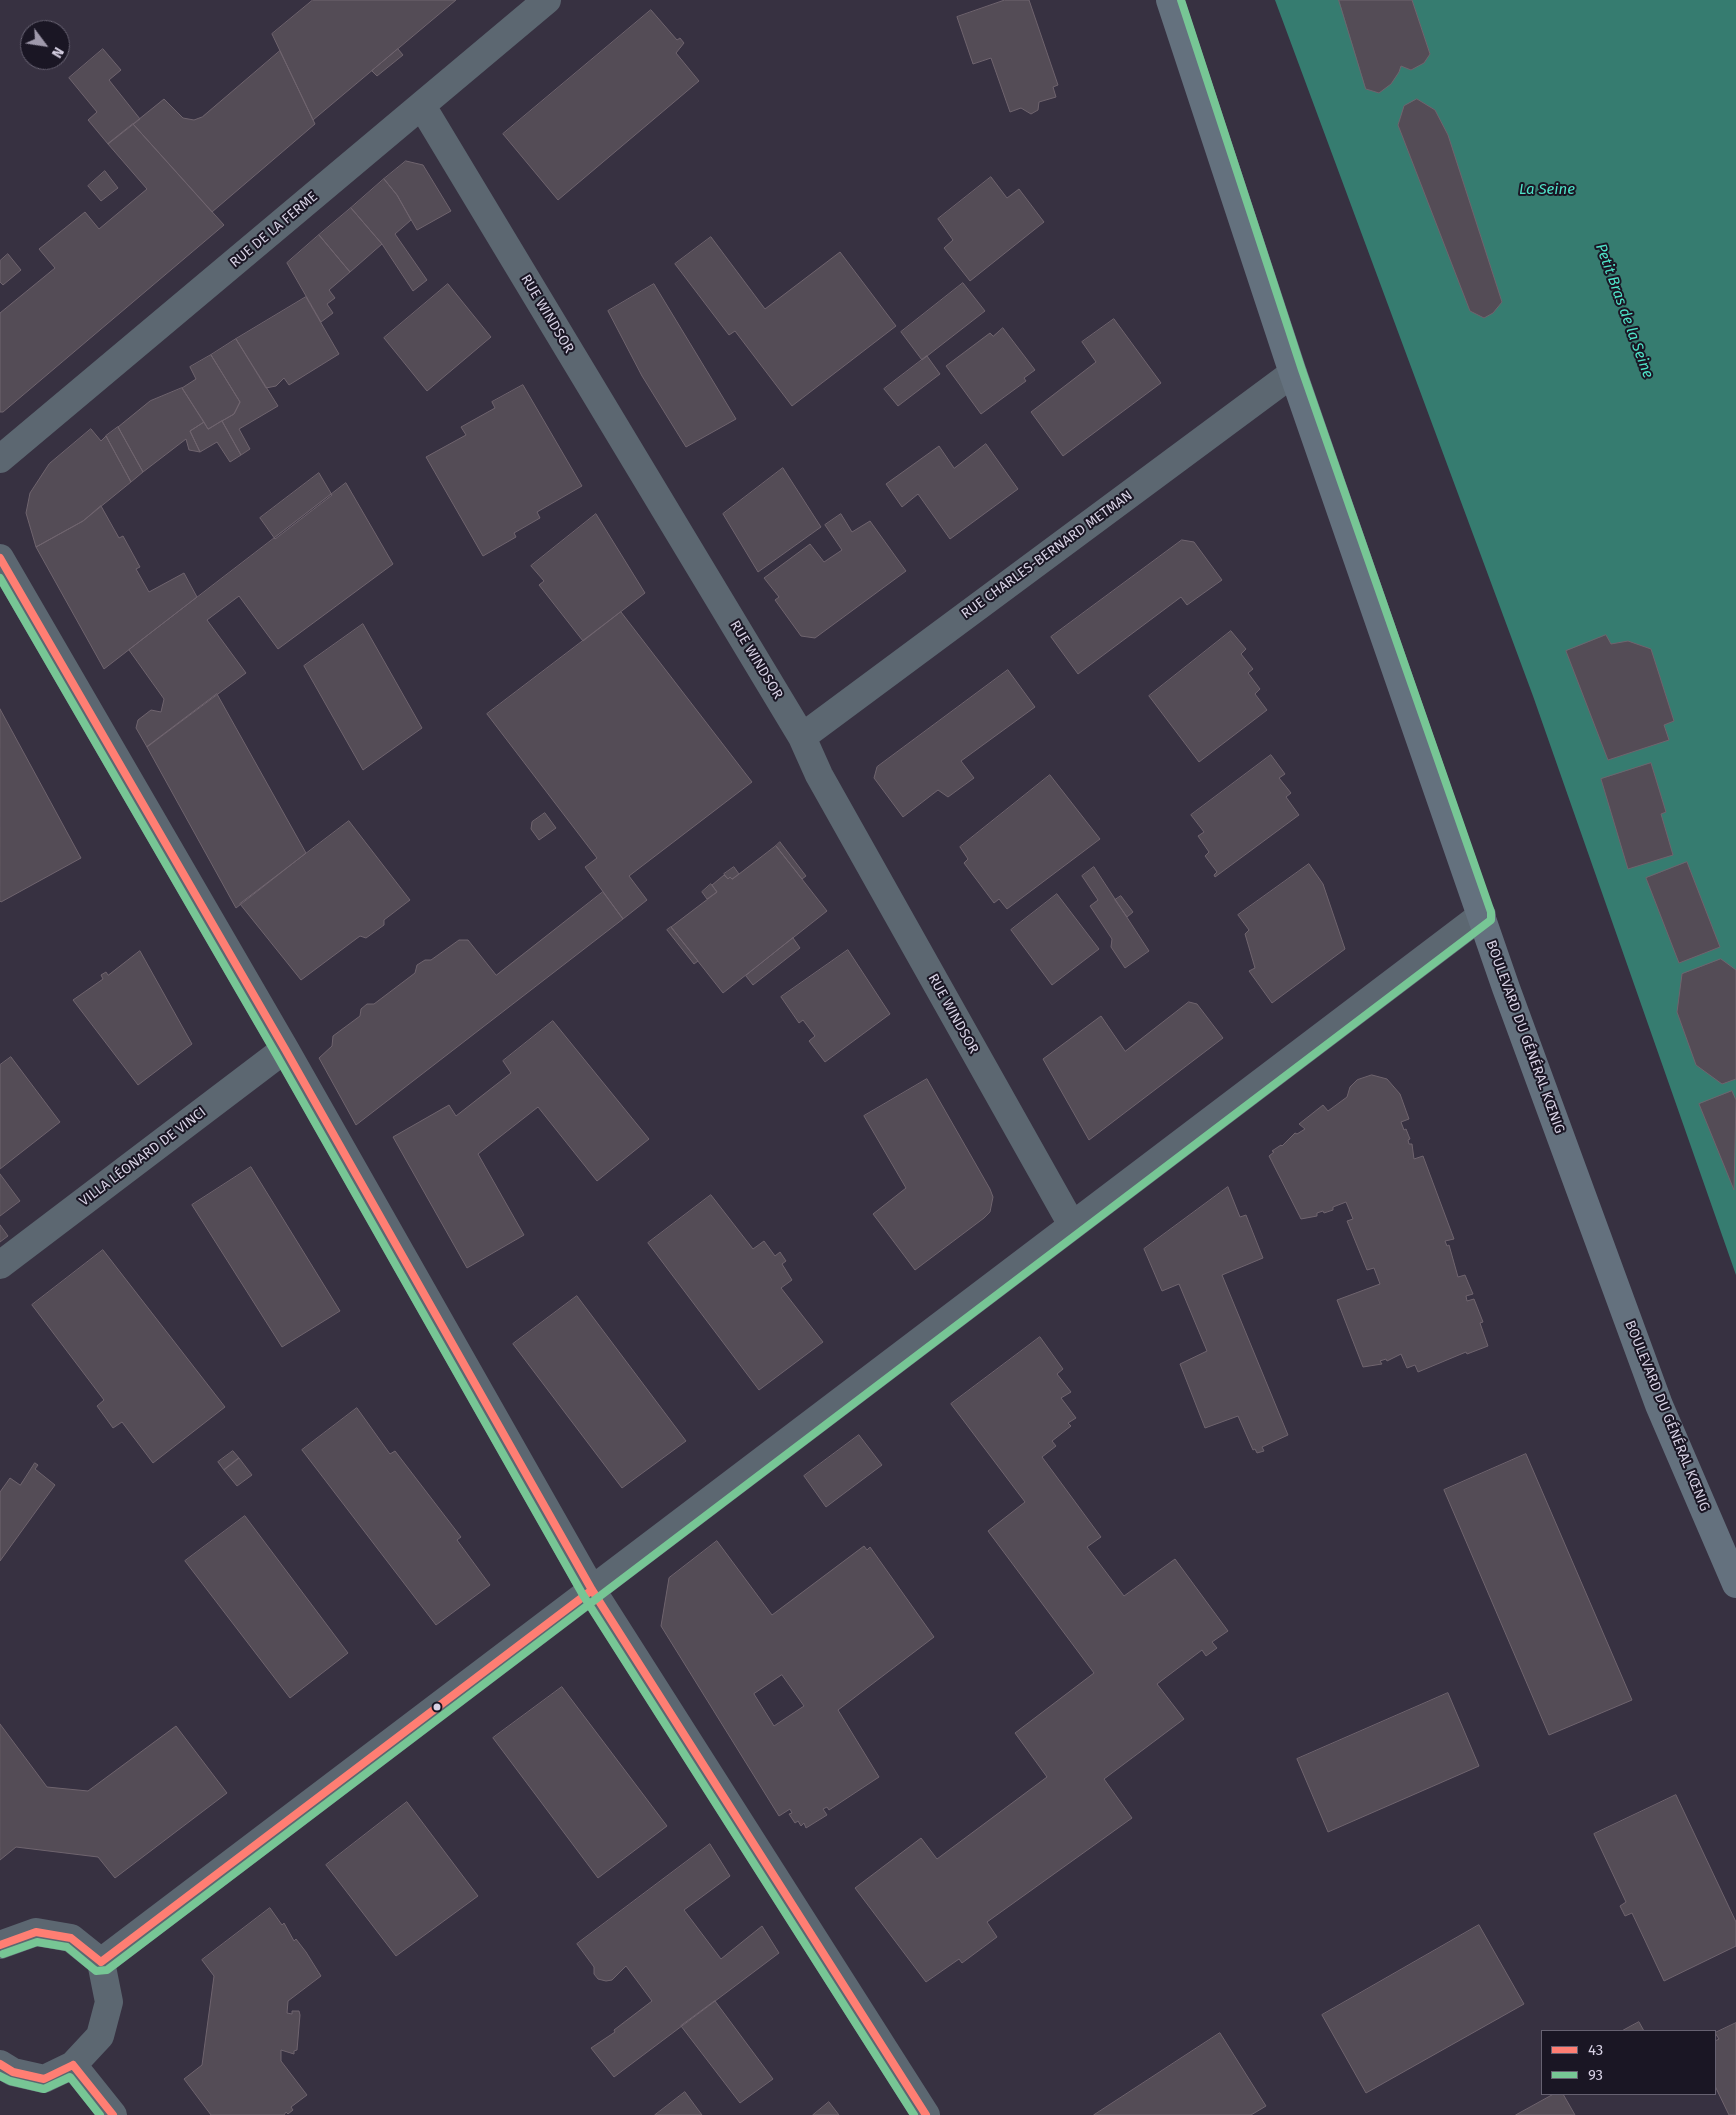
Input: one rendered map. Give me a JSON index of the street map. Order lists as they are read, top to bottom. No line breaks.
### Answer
{"streets":{"main road":["BOULEVARD DU GÉNÉRAL KŒNIG"],"street":["RUE DE LA FERME","RUE WINDSOR","RUE CHARLES-BERNARD METMAN","VILLA LÉONARD DE VINCI"]},"crossings":[["RUE DE LA FERME","RUE WINDSOR"],["RUE WINDSOR","RUE CHARLES-BERNARD METMAN"],["RUE CHARLES-BERNARD METMAN","BOULEVARD DU GÉNÉRAL KŒNIG"]],"water":["La Seine","Petit Bras de la Seine"],"lines":["transit line 93","transit line 43"],"legend":["43","93"],"north":"bottom right"}
